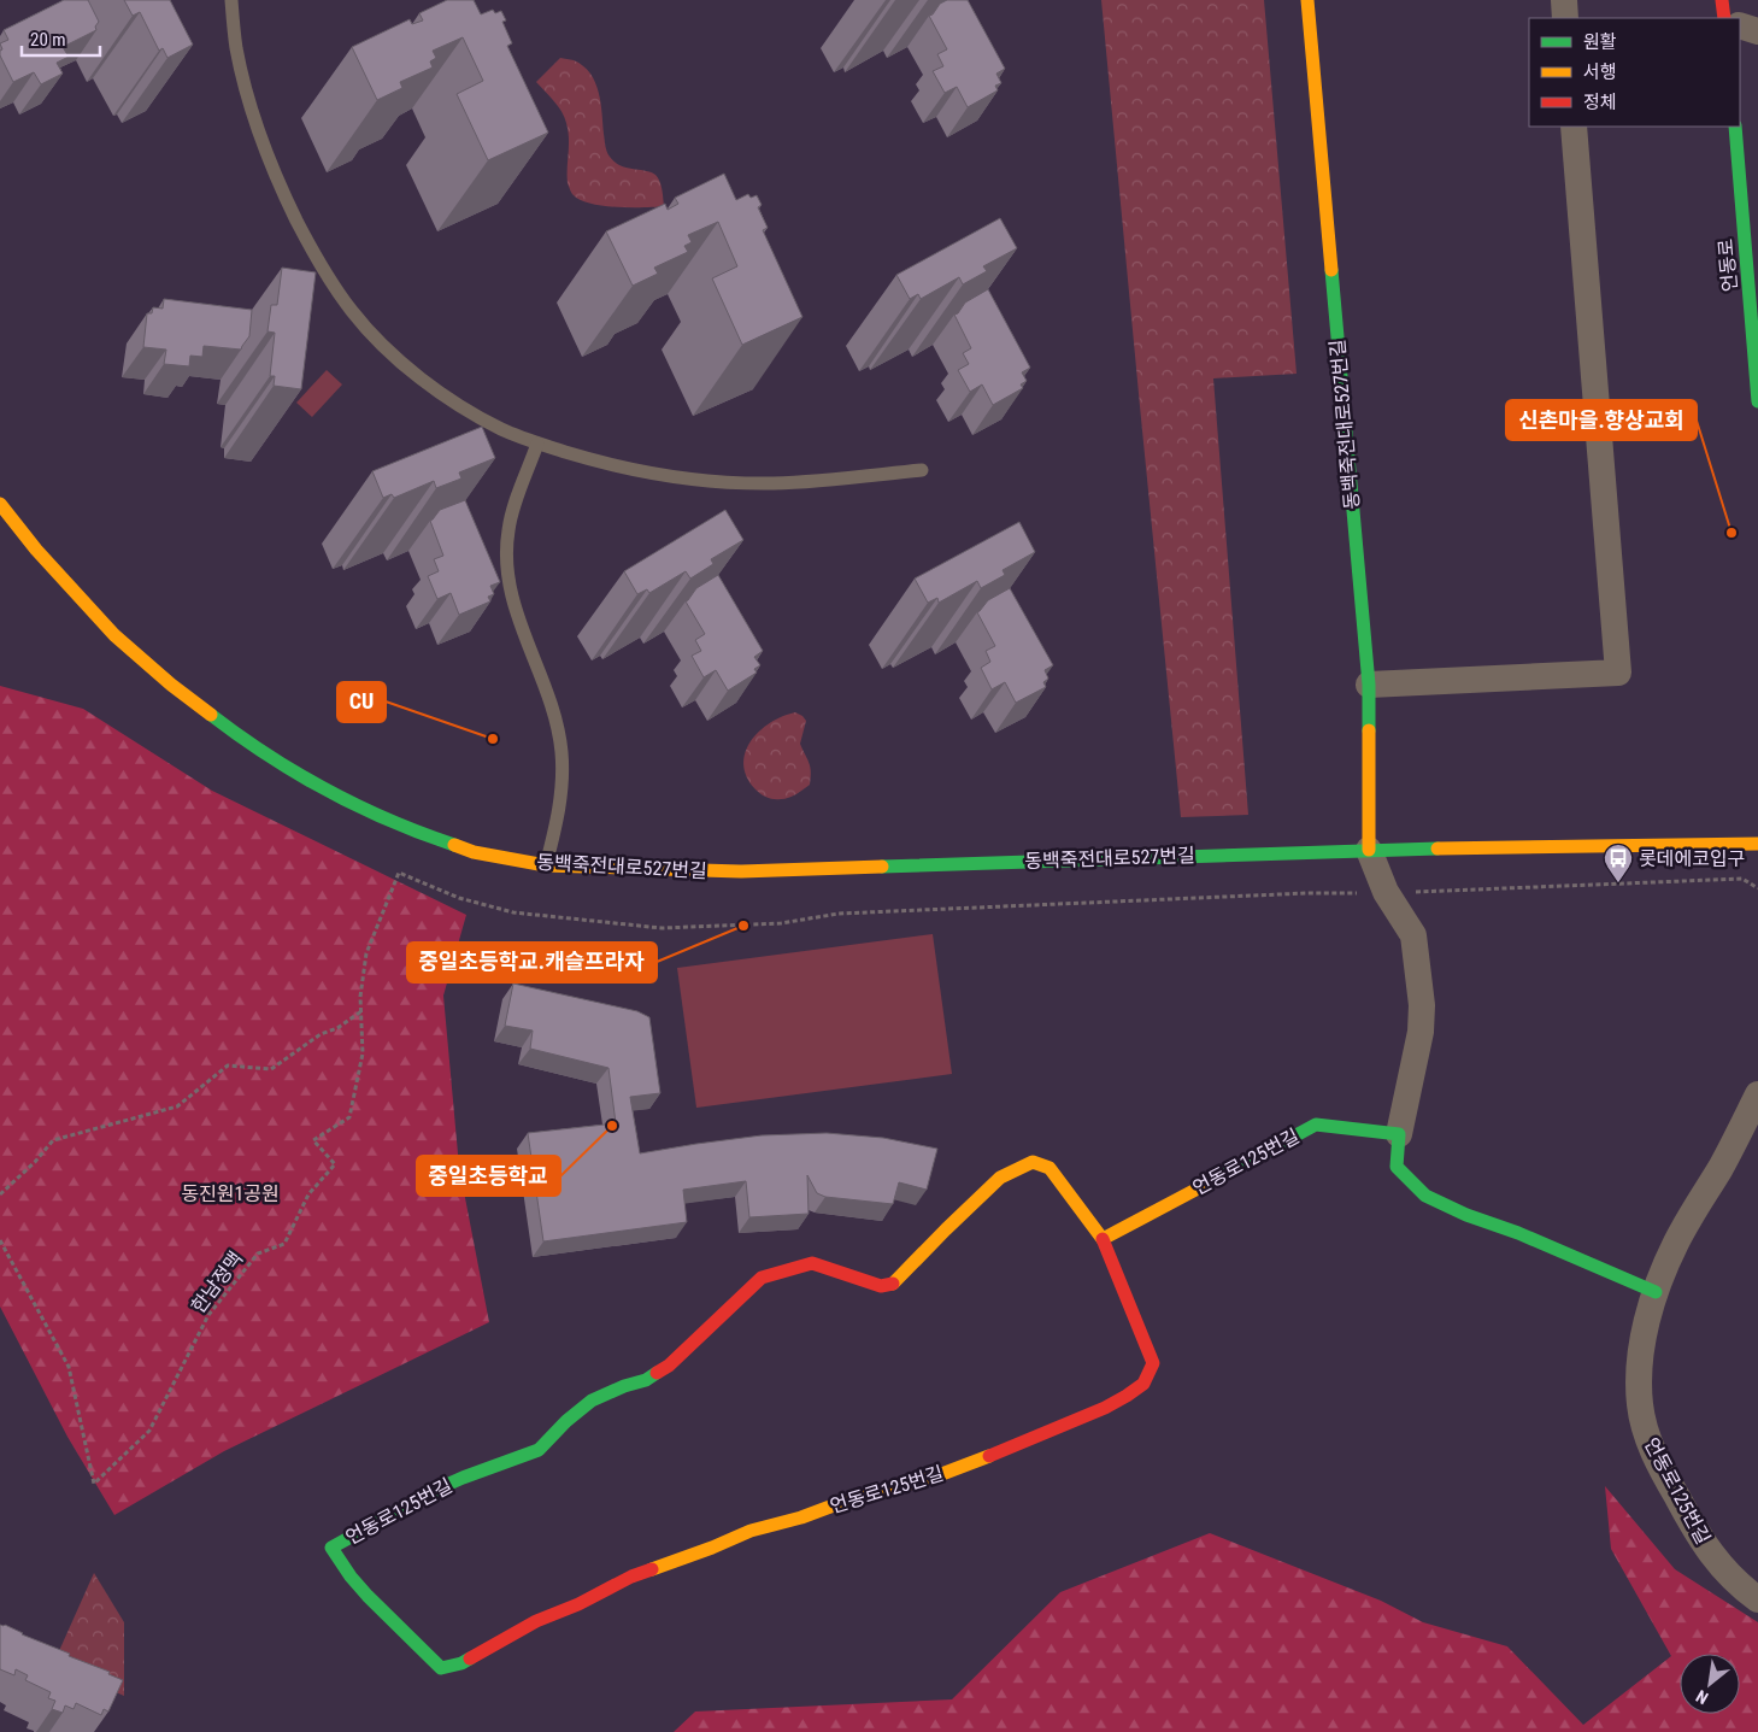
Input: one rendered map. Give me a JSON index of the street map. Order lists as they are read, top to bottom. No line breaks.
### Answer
{"streets":{"street":["언동로","동백죽전대로527번길","언동로125번길"],"path":["한남정맥"]},"parks":["동진원1공원"],"places":{"other":["신촌마을.향상교회","CU","중일초등학교.캐슬프라자","중일초등학교"],"bus stop":["롯데에코입구"]},"legend":["원활","서행","정체"],"scale_bar":"20 m","north":"bottom left"}
